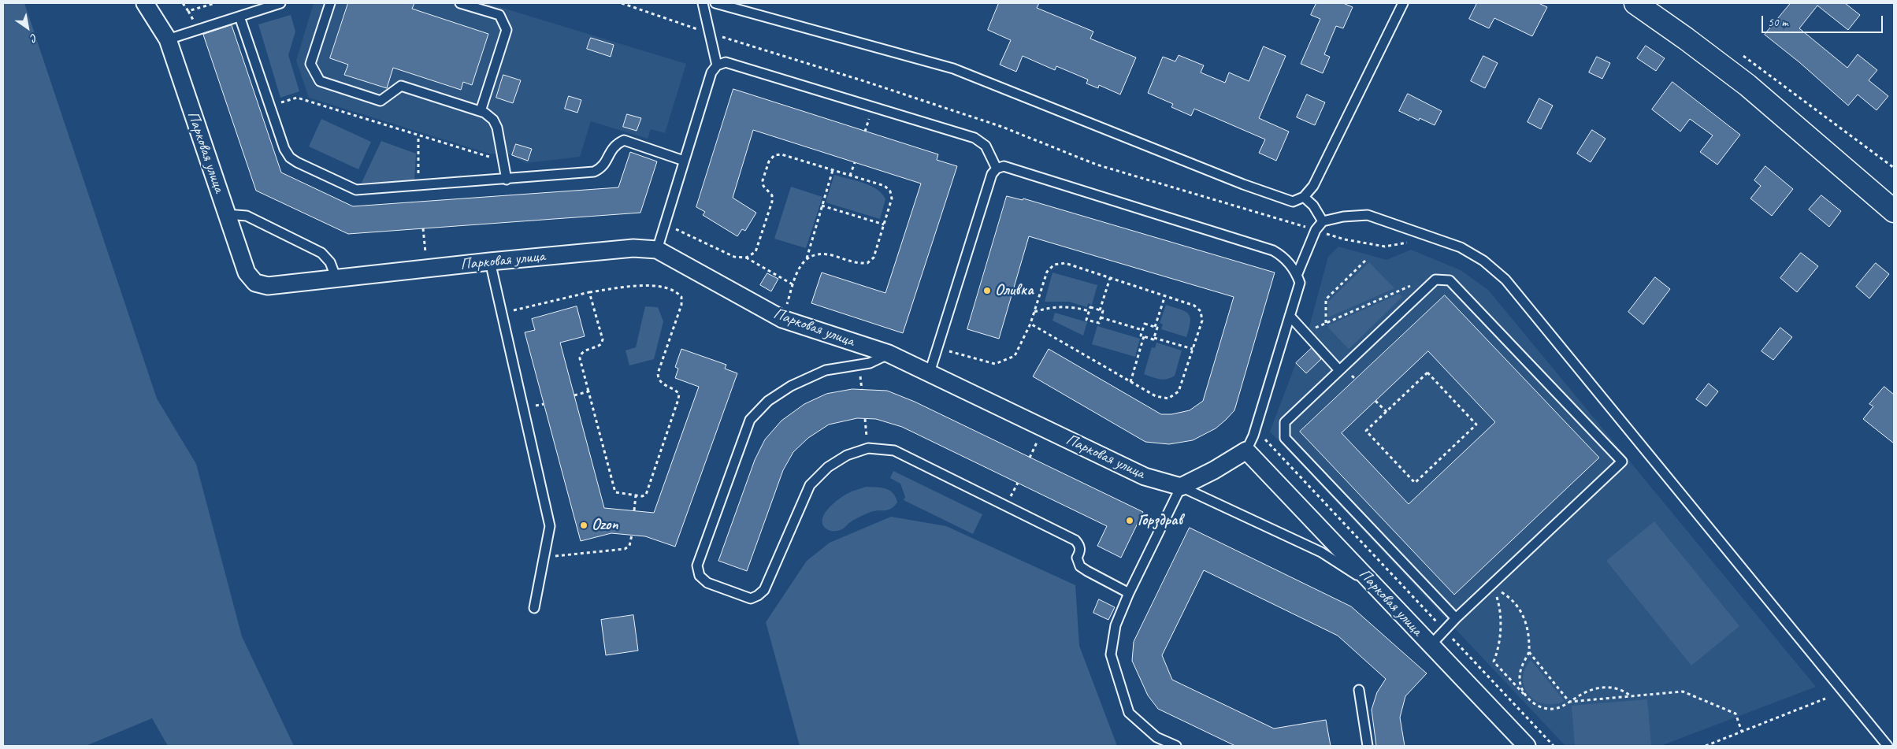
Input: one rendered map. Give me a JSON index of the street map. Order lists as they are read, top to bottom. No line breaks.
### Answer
{"streets":{"street":["Парковая улица"]},"places":["Оливка","Горздрав","Ozon"],"scale_bar":"50 m","north":"bottom right"}
